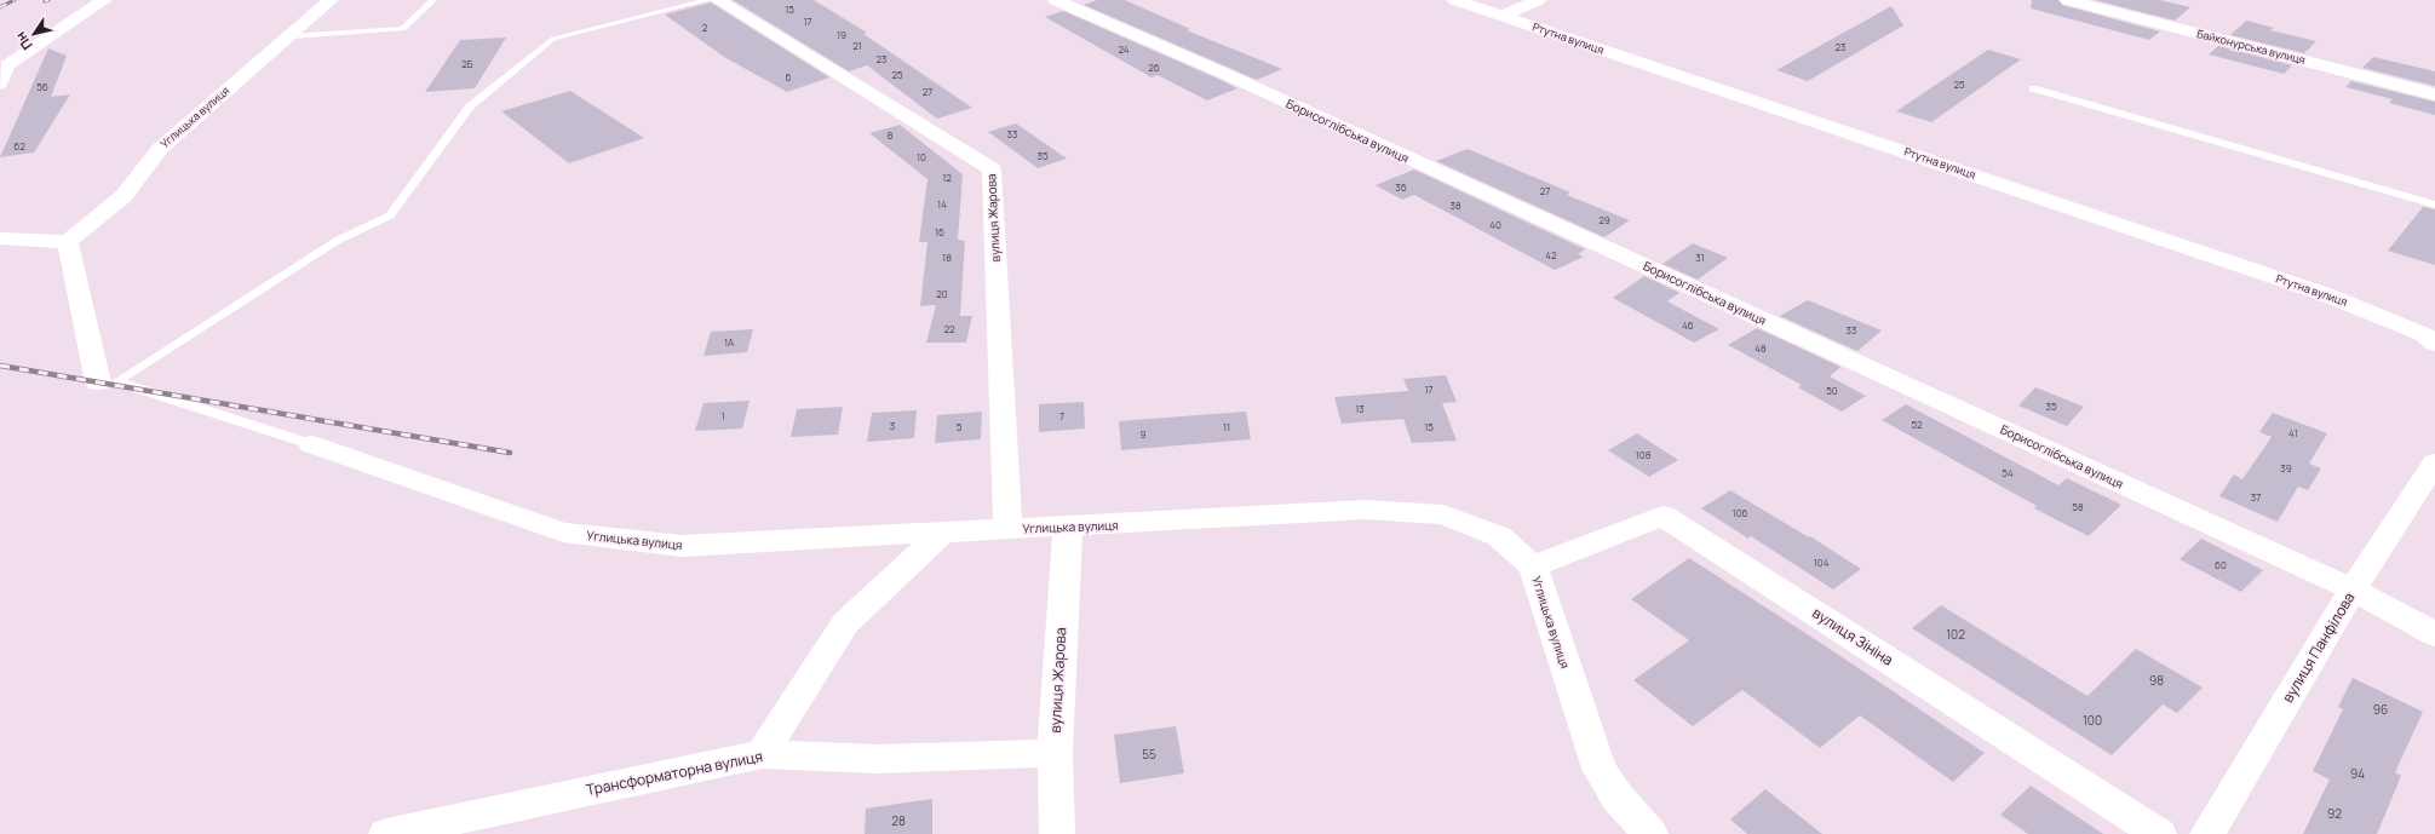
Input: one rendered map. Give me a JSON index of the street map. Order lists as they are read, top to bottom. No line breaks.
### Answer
{"streets":{"street":["Ртутна вулиця","Байконурська вулиця","Углицька вулиця","Борисоглібська вулиця","вулиця Жарова","вулиця Зініна","вулиця Панфілова","Трансформаторна вулиця"]},"crossings":[["Углицька вулиця","вулиця Жарова"],["Углицька вулиця","вулиця Зініна"],["Борисоглібська вулиця","вулиця Панфілова"],["вулиця Жарова","Трансформаторна вулиця"]],"house_numbers":["15","17","2","19","21","23","24","23","2Б","26","25","6","25","56","27","33","8","62","35","10","12","36","27","14","38","29","40","16","42","18","31","20","46","22","33","1А","48","17","50","35","13","1","7","52","3","5","11","15","41","9","108","39","54","37","58","106","104","60","102","98","96","100","55","94","92","28"],"north":"bottom left"}
